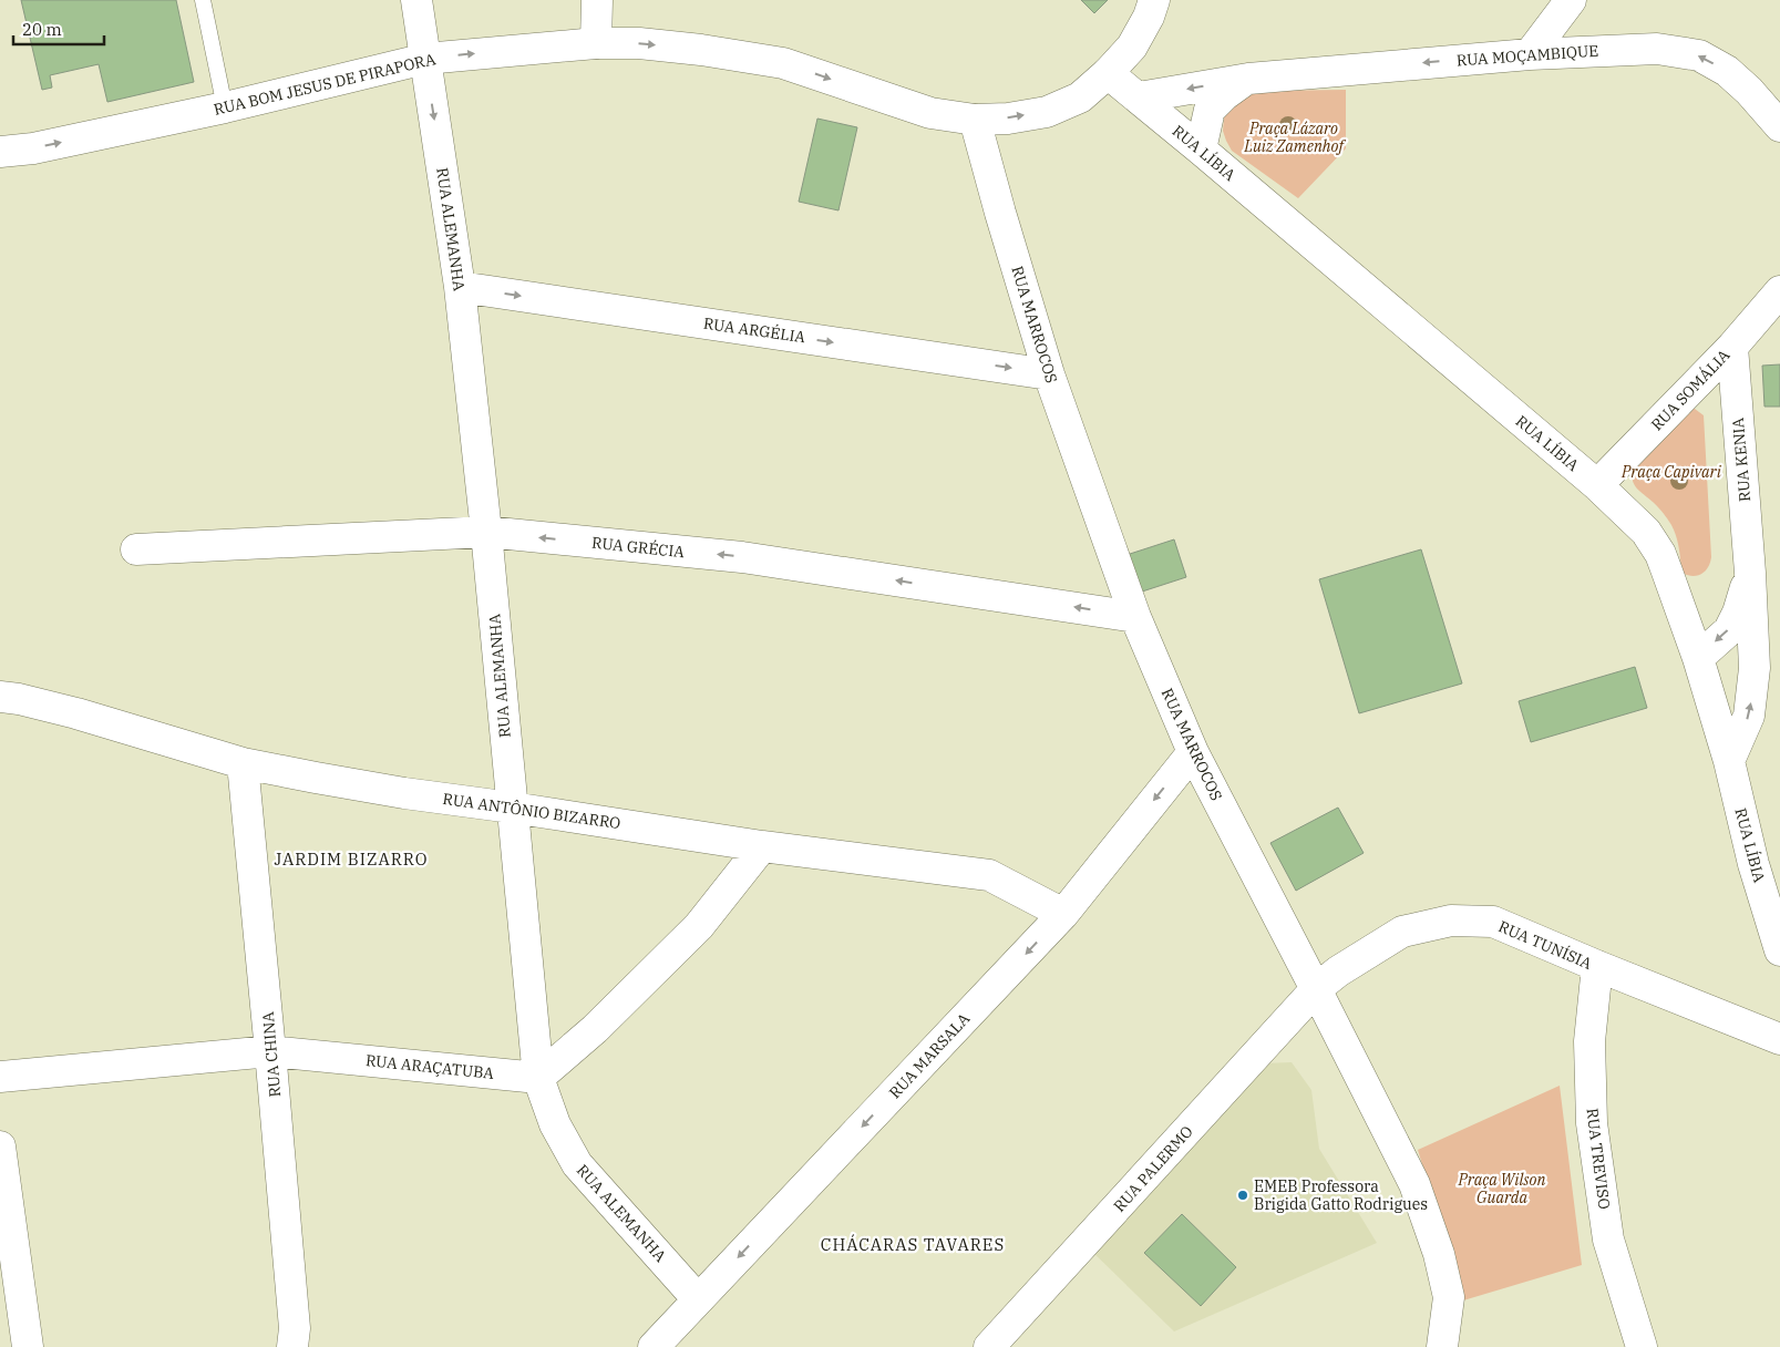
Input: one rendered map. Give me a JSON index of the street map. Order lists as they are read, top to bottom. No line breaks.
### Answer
{"streets":{"street":["RUA MOÇAMBIQUE","RUA BOM JESUS DE PIRAPORA","RUA LÍBIA","RUA ALEMANHA","RUA MARROCOS","RUA ARGÉLIA","RUA SOMÁLIA","RUA KENIA","RUA GRÉCIA","RUA ANTÔNIO BIZARRO","RUA TUNÍSIA","RUA CHINA","RUA MARSALA","RUA ARAÇATUBA","RUA TREVISO","RUA PALERMO"]},"crossings":[["RUA MOÇAMBIQUE","RUA LÍBIA"],["RUA BOM JESUS DE PIRAPORA","RUA LÍBIA"],["RUA BOM JESUS DE PIRAPORA","RUA ALEMANHA"],["RUA BOM JESUS DE PIRAPORA","RUA MARROCOS"],["RUA LÍBIA","RUA SOMÁLIA"],["RUA LÍBIA","RUA KENIA"],["RUA ALEMANHA","RUA ARGÉLIA"],["RUA ALEMANHA","RUA GRÉCIA"],["RUA ALEMANHA","RUA ANTÔNIO BIZARRO"],["RUA ALEMANHA","RUA MARSALA"],["RUA ALEMANHA","RUA ARAÇATUBA"],["RUA MARROCOS","RUA ARGÉLIA"],["RUA MARROCOS","RUA GRÉCIA"],["RUA MARROCOS","RUA TUNÍSIA"],["RUA MARROCOS","RUA MARSALA"],["RUA MARROCOS","RUA PALERMO"],["RUA SOMÁLIA","RUA KENIA"],["RUA ANTÔNIO BIZARRO","RUA CHINA"],["RUA ANTÔNIO BIZARRO","RUA MARSALA"],["RUA TUNÍSIA","RUA TREVISO"],["RUA TUNÍSIA","RUA PALERMO"],["RUA CHINA","RUA ARAÇATUBA"]],"one_way":["RUA MOÇAMBIQUE","RUA BOM JESUS DE PIRAPORA","RUA ARGÉLIA","RUA GRÉCIA"],"districts":["JARDIM BIZARRO","CHÁCARAS TAVARES"],"parks":["Praça Lázaro Luiz Zamenhof","Praça Capivari","Praça Wilson Guarda"],"places":["EMEB Professora Brigida Gatto Rodrigues"],"scale_bar":"20 m"}
